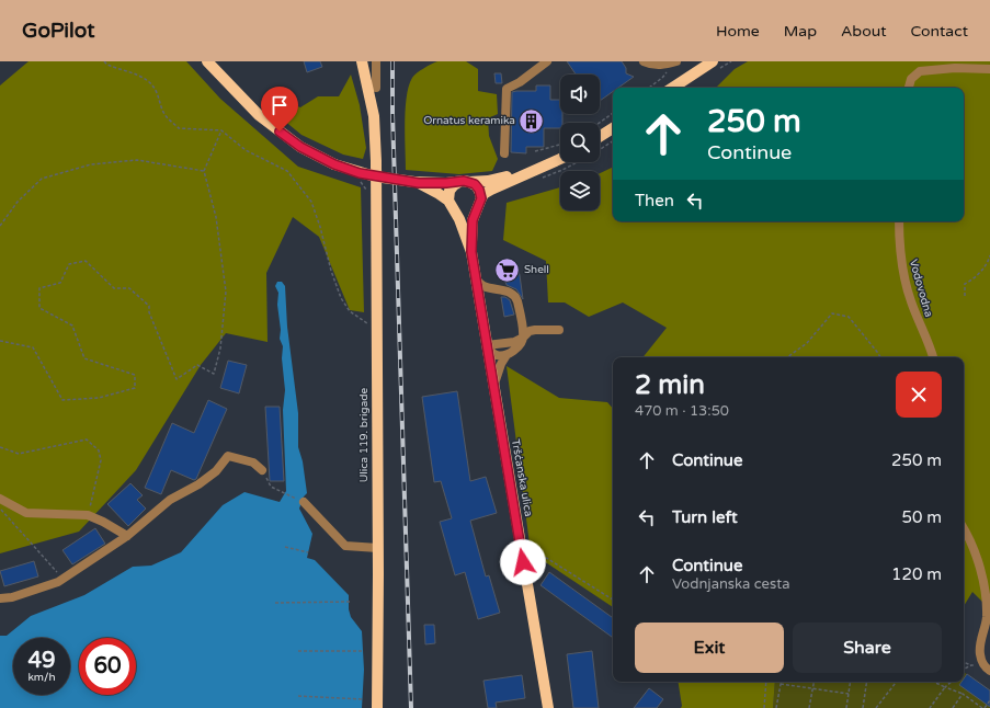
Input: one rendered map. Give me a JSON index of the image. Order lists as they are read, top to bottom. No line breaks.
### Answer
{"streets":{"main road":["Ulica 119. brigade","Tršćanska ulica"],"street":["Vodovodna"]},"places":{"building":["Ornatus keramika"],"supermarket":["Shell"]},"page":{"header":"GoPilot","nav":["Home","Map","About","Contact"],"turn":["250 m","Continue"],"then":"Then","heading":["2 min","470 m · 13:50"],"list":[{"name":"Continue","value":"250 m"},{"name":"Turn left","value":"50 m"},{"name":"Continue","note":"Vodnjanska cesta","value":"120 m"}],"buttons":["Exit","Share"],"speed":"49 km/h","limit":"60"}}
